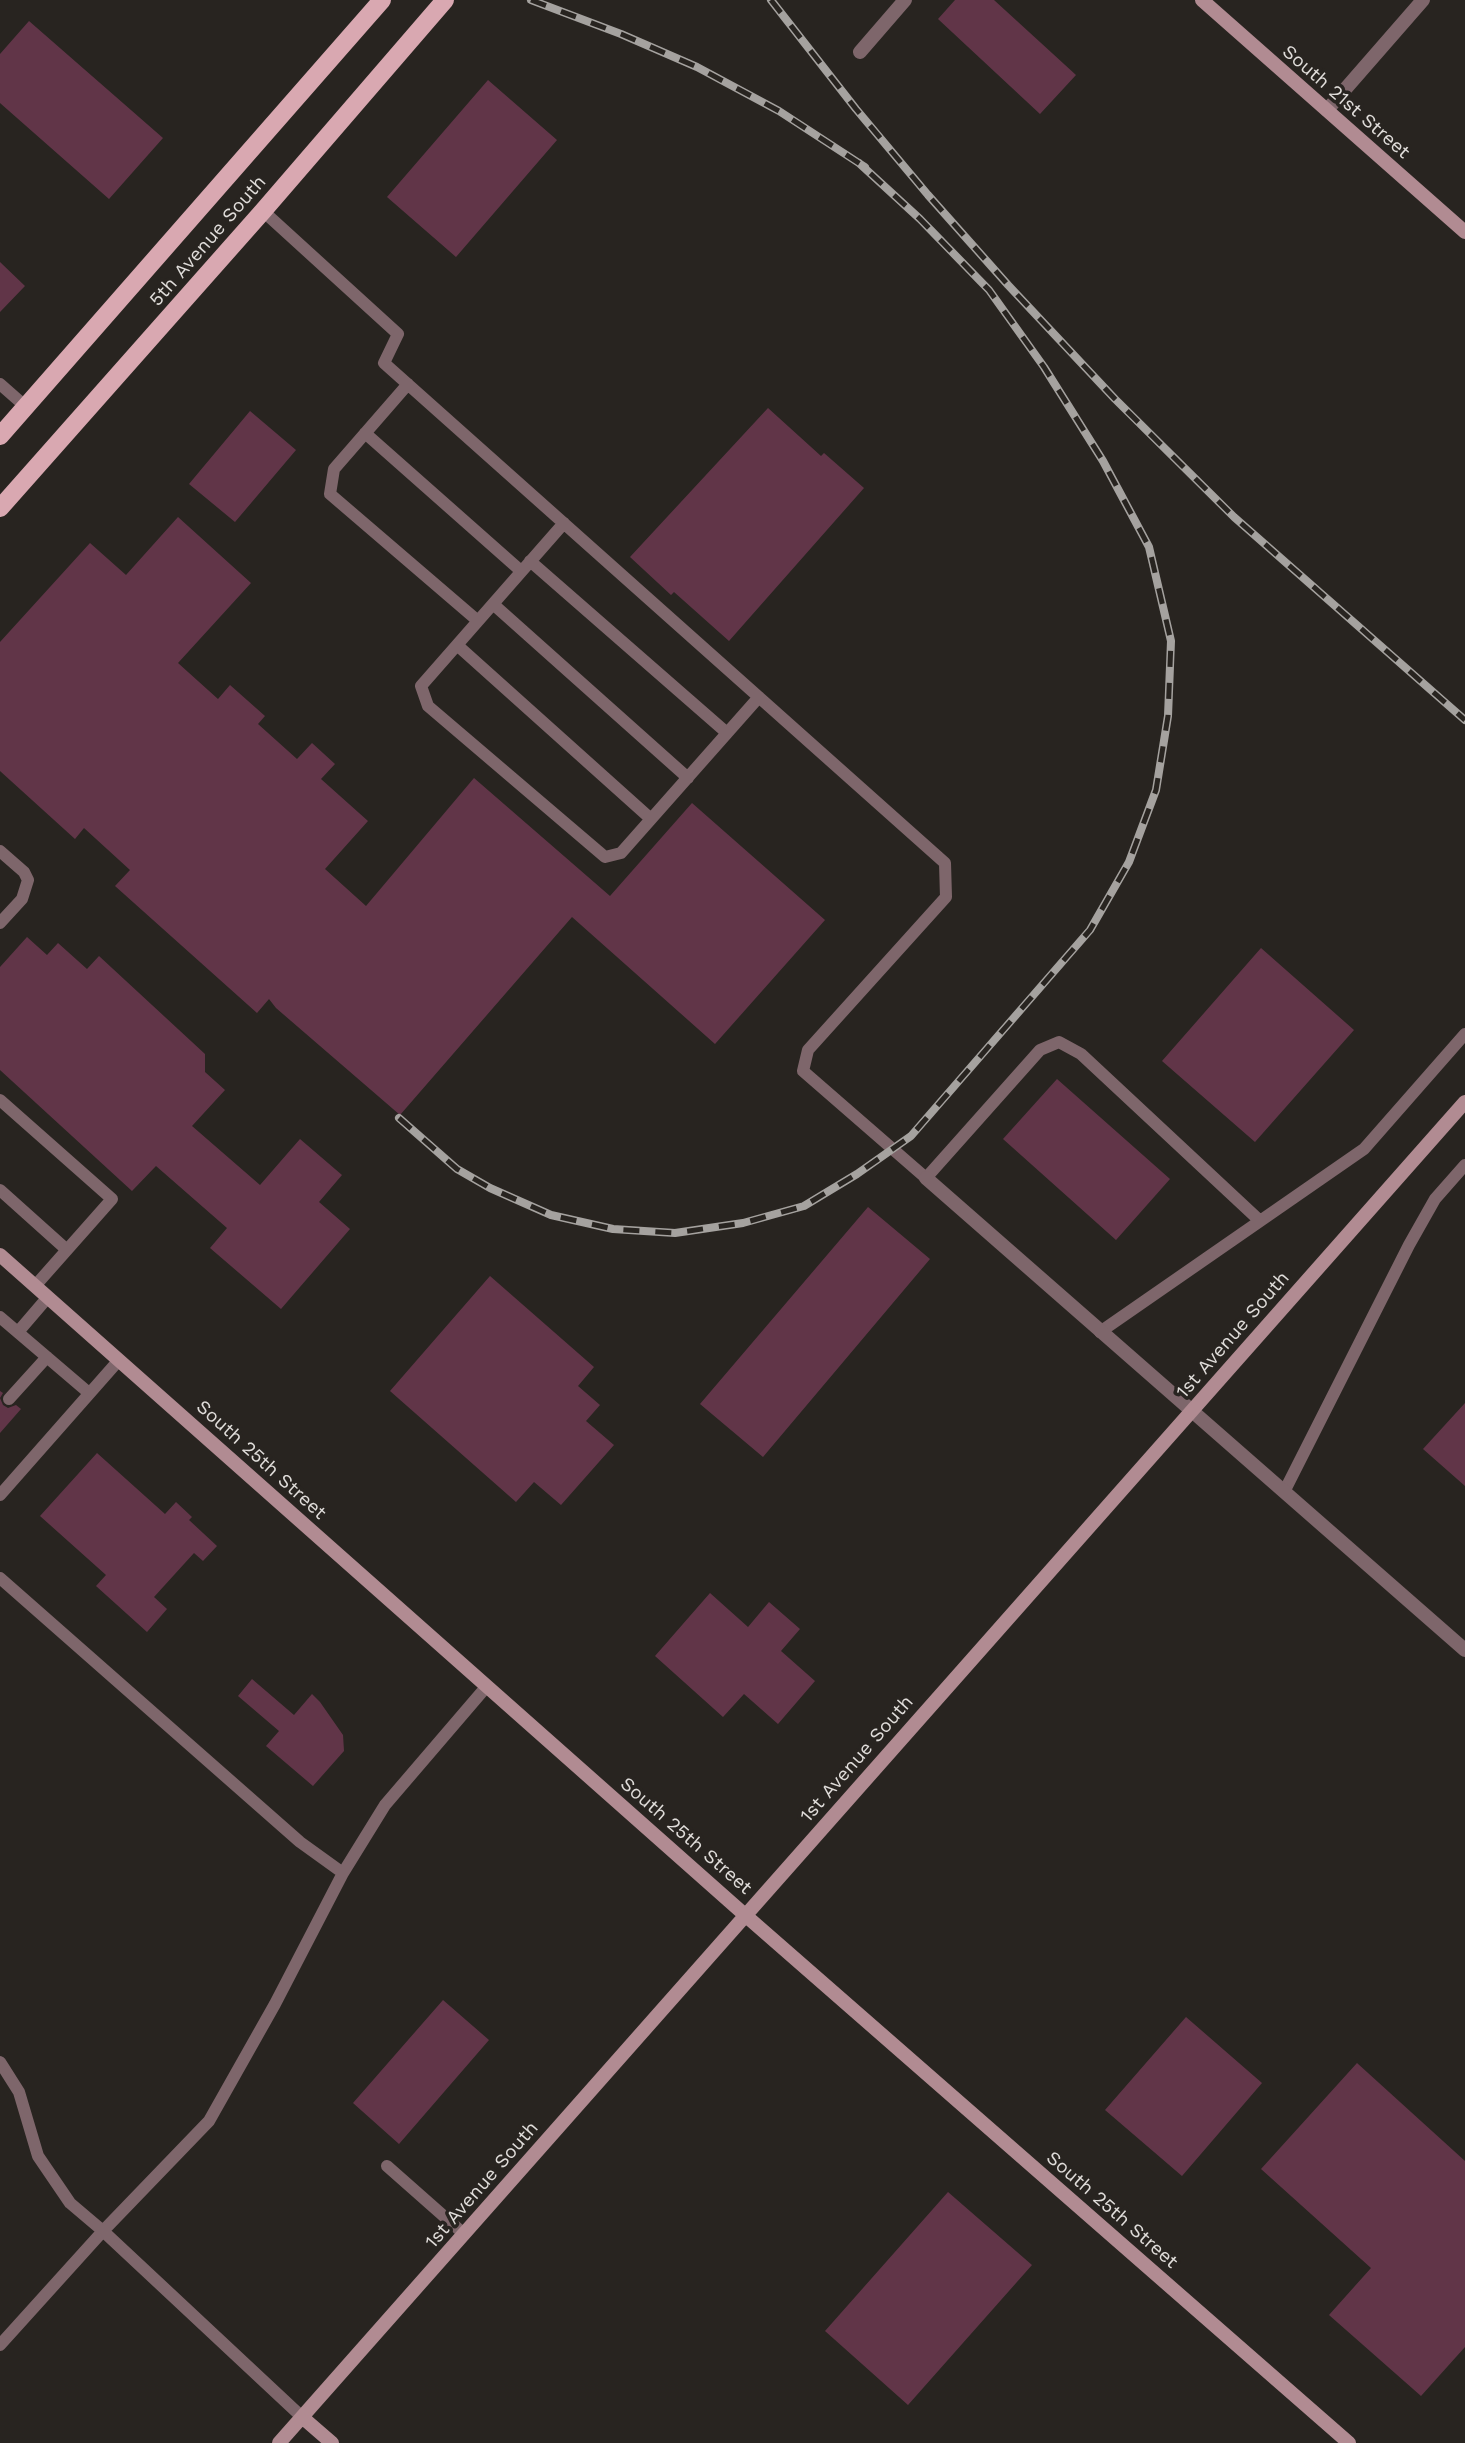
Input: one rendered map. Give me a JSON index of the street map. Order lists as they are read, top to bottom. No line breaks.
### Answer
{"streets":{"main road":["South 21st Street","5th Avenue South","1st Avenue South","South 25th Street"]},"crossings":[["1st Avenue South","South 25th Street"]]}
